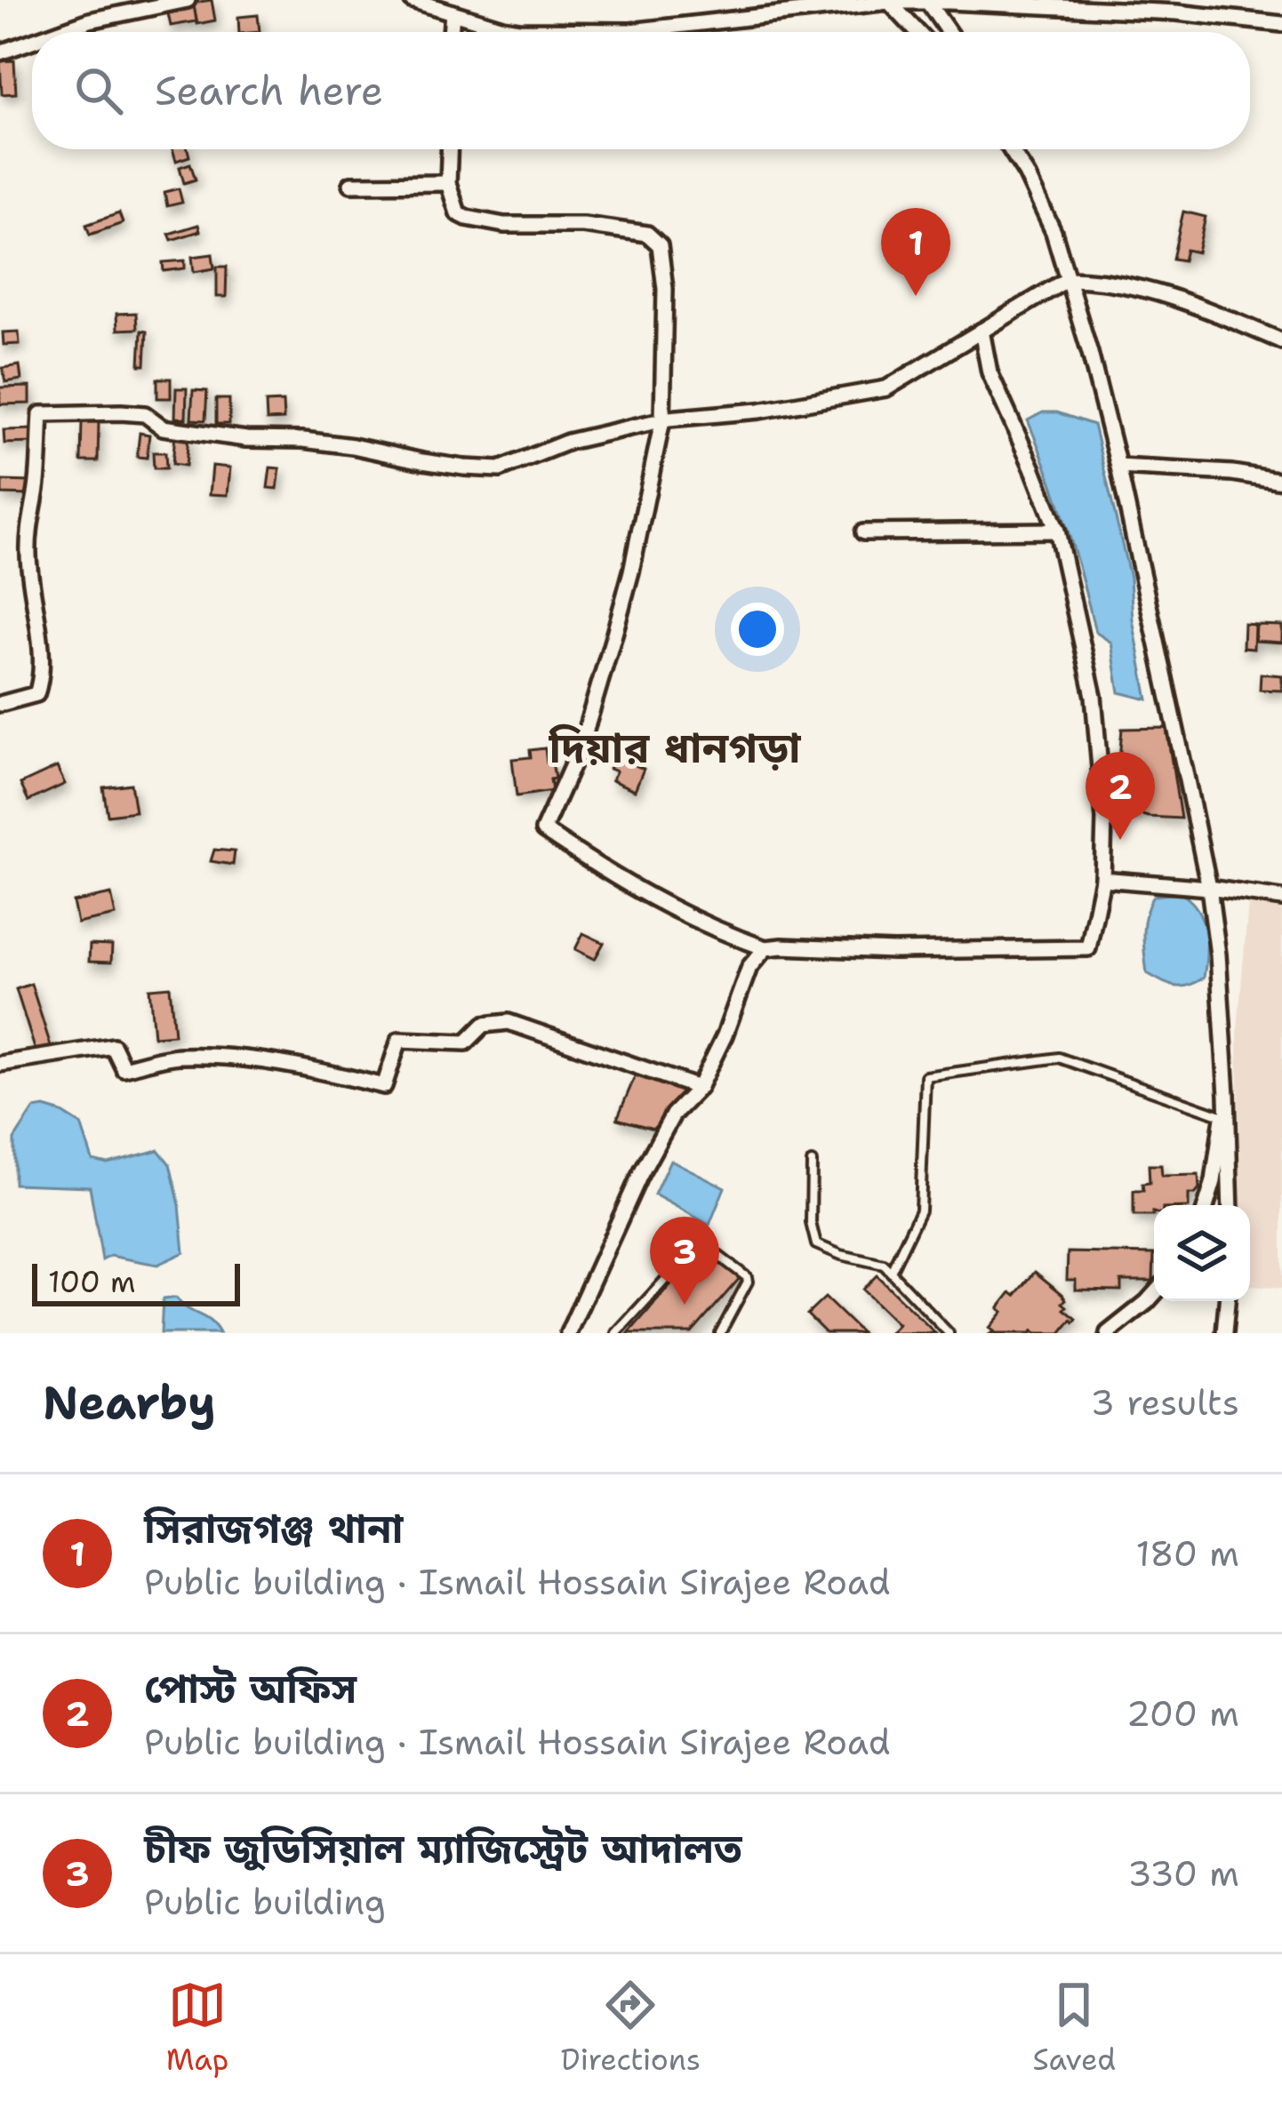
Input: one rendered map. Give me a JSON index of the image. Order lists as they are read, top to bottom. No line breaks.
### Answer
{"districts":["দিয়ার ধানগড়া"],"scale_bar":"100 m","page":{"search":"Search here","pins":["1","2","3"],"scale":"100 m","heading":["Nearby","3 results"],"list":[{"mark":"1","name":"সিরাজগঞ্জ থানা","note":"Public building · Ismail Hossain Sirajee Road","value":"180 m"},{"mark":"2","name":"পোস্ট অফিস","note":"Public building · Ismail Hossain Sirajee Road","value":"200 m"},{"mark":"3","name":"চীফ জুডিসিয়াল ম্যাজিস্ট্রেট আদালত","note":"Public building","value":"330 m"}],"nav":["Map","Directions","Saved"]}}
